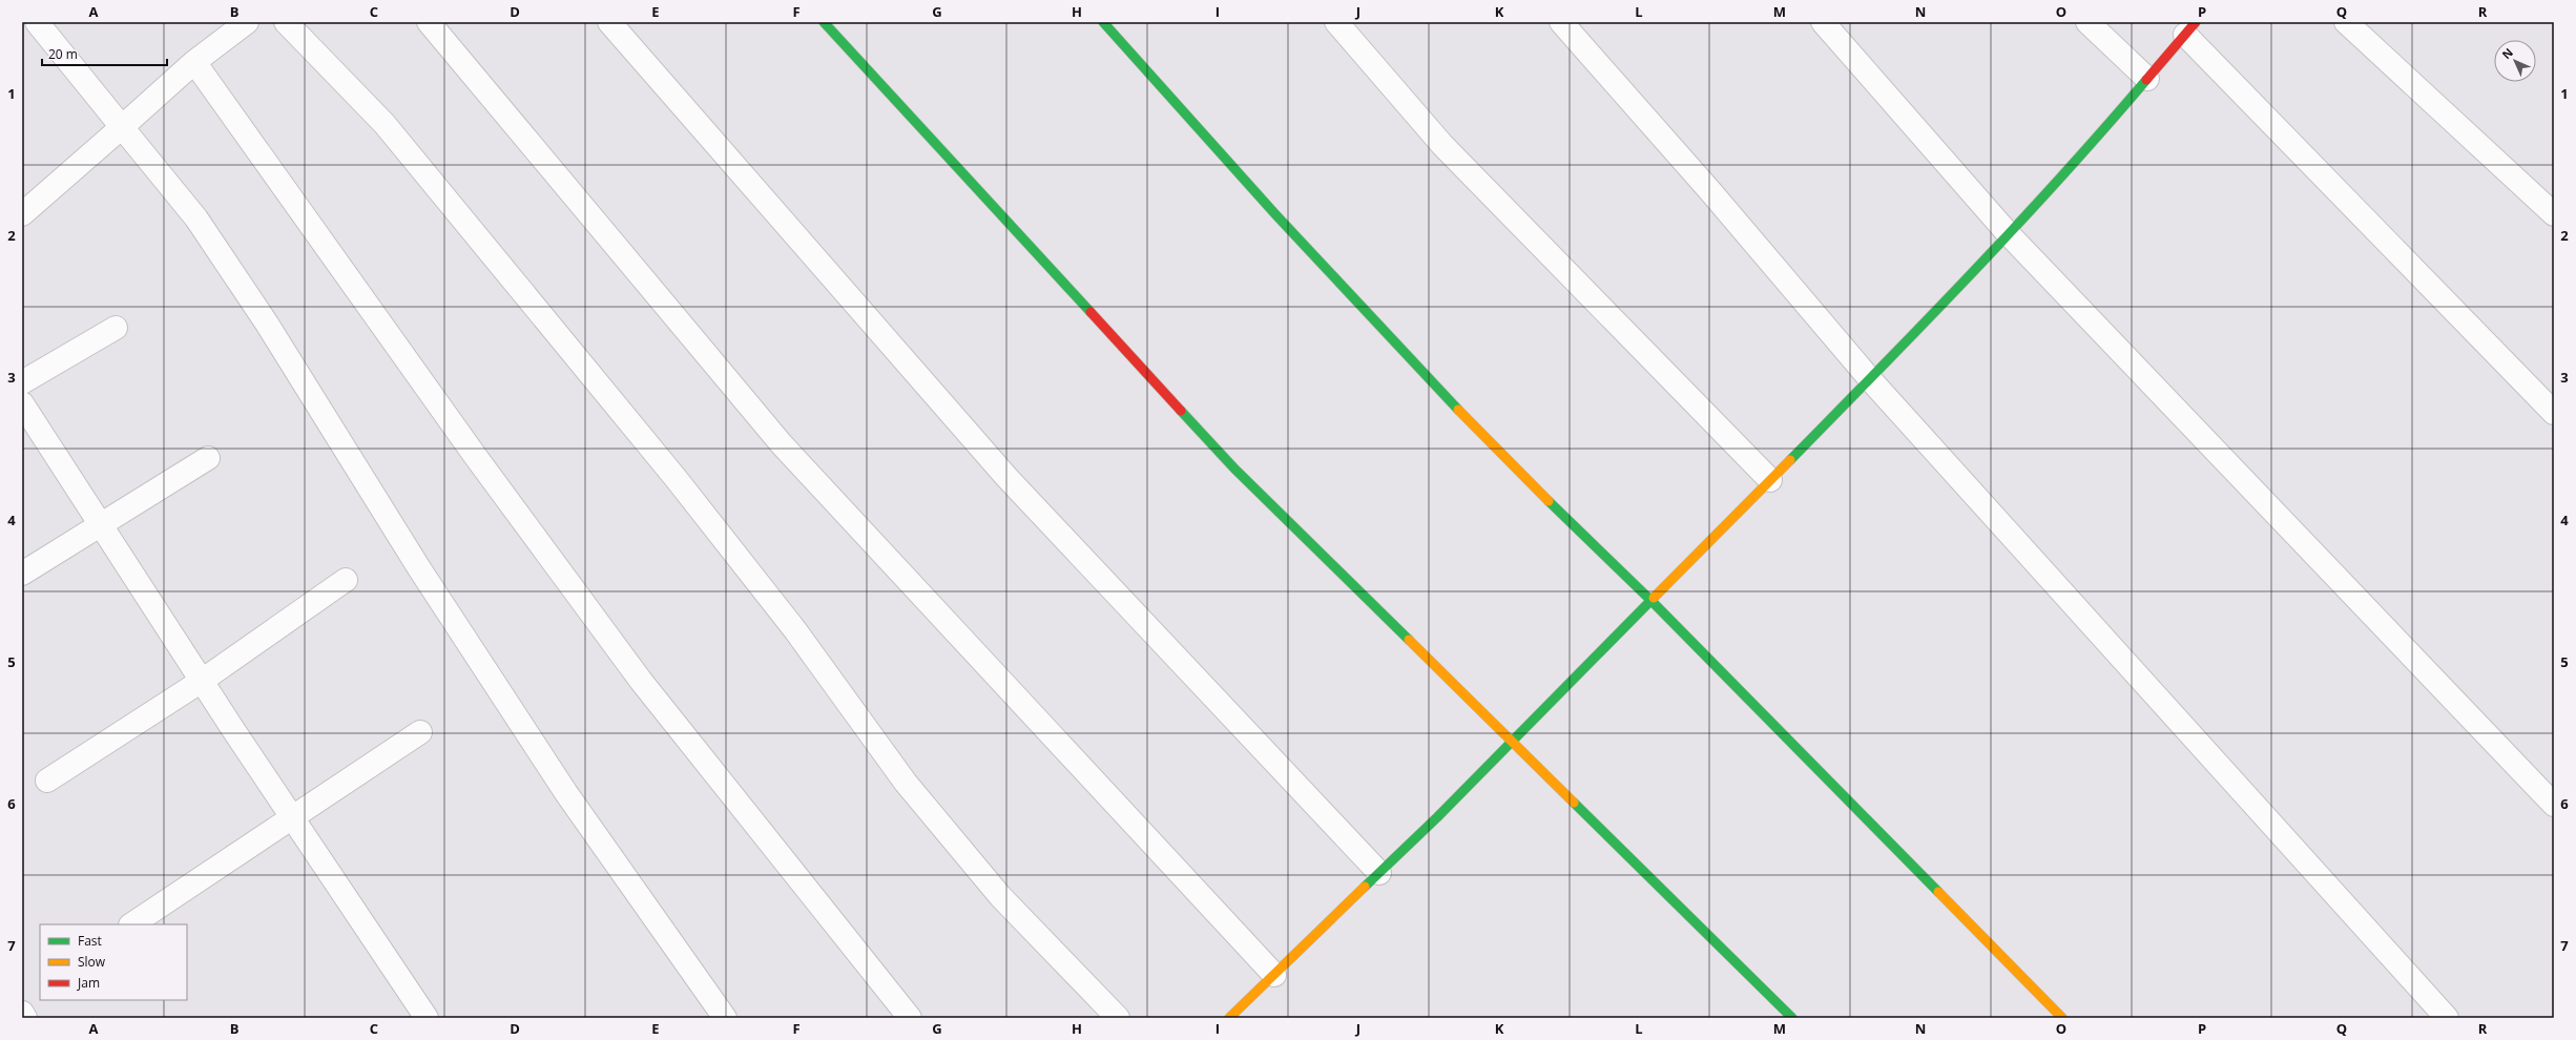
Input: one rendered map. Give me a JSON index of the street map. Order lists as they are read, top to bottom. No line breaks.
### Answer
{"legend":["Fast","Slow","Jam"],"scale_bar":"20 m","north":"top left","grid":{"columns":["A","B","C","D","E","F","G","H","I","J","K","L","M","N","O","P","Q","R"],"rows":["1","2","3","4","5","6","7"]}}
